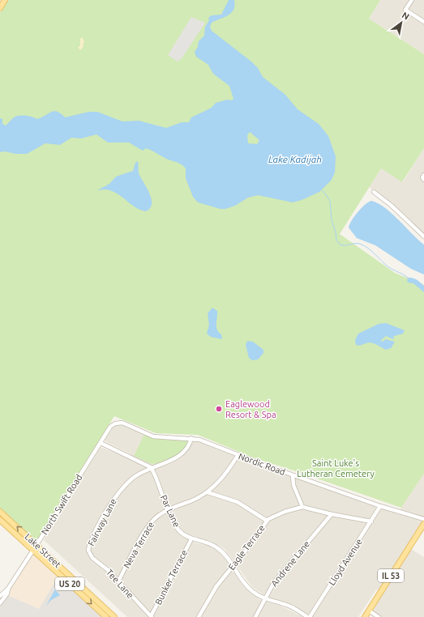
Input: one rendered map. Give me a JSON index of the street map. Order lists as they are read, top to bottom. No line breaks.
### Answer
{"streets":{"main road":["Lake Street","IL 53","US 20"],"street":["Nordic Road","North Swift Road","Par Lane","Fairway Lane","Neva Terrace","Eagle Terrace","Lloyd Avenue","Andrene Lane","Bunker Terrace","Tee Lane"]},"crossings":[["Nordic Road","North Swift Road"],["Nordic Road","Fairway Lane"],["Nordic Road","Neva Terrace"],["Nordic Road","Lloyd Avenue"],["North Swift Road","Lake Street"],["Par Lane","Fairway Lane"],["Par Lane","Neva Terrace"],["Par Lane","Eagle Terrace"],["Par Lane","Lloyd Avenue"],["Par Lane","Andrene Lane"],["Par Lane","Bunker Terrace"],["Fairway Lane","Tee Lane"],["Neva Terrace","Tee Lane"],["Bunker Terrace","Tee Lane"]],"water":["Lake Kadijah"],"parks":["Saint Luke's Lutheran Cemetery"],"places":["Eaglewood Resort & Spa"],"north":"top right"}
